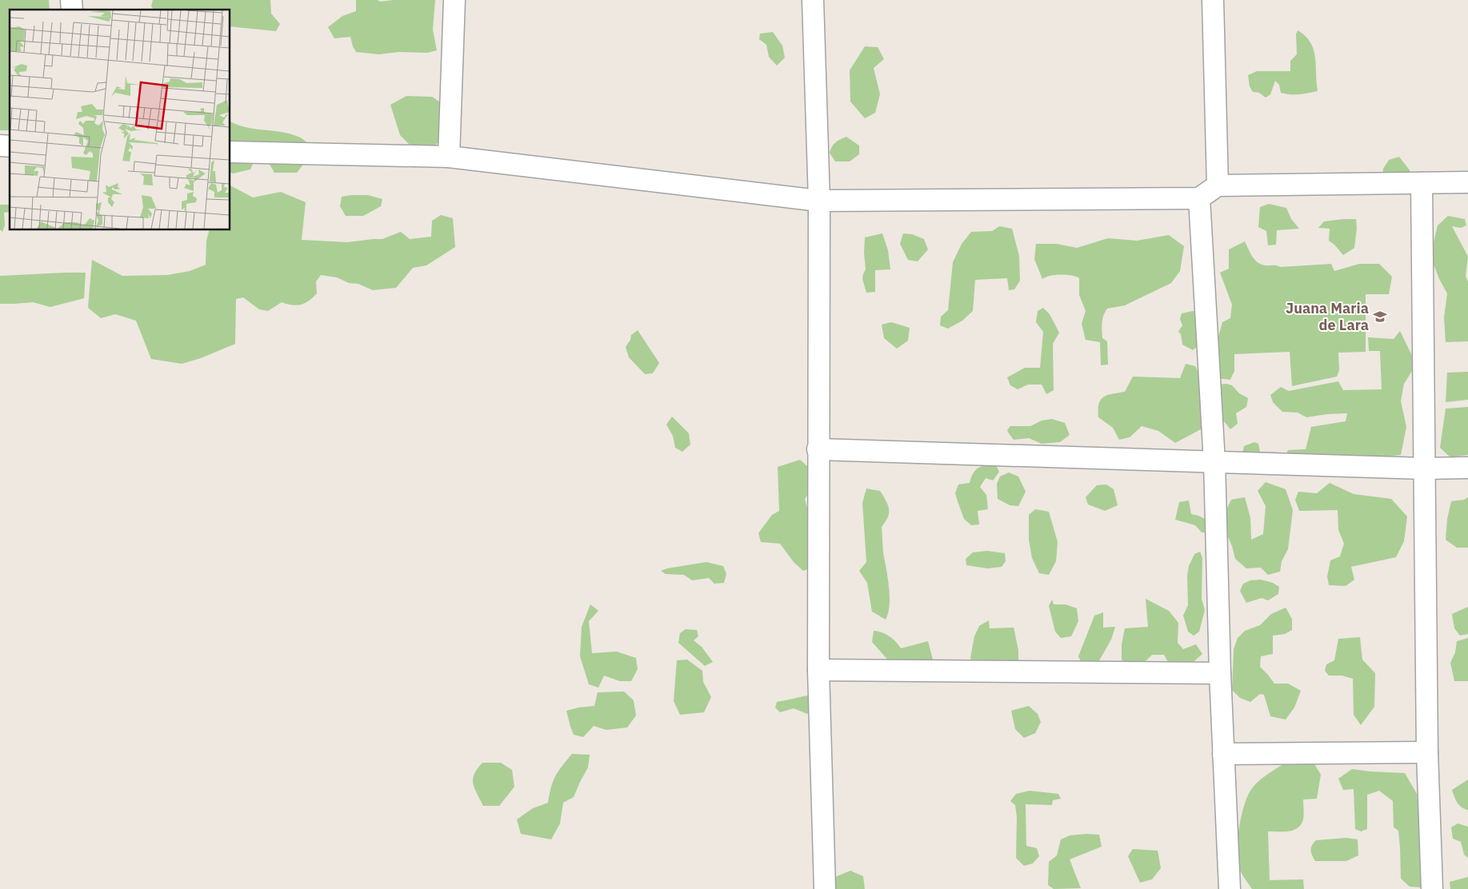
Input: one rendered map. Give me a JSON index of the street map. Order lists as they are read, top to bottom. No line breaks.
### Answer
{"places":{"school or university":["Juana Maria de Lara"]}}
